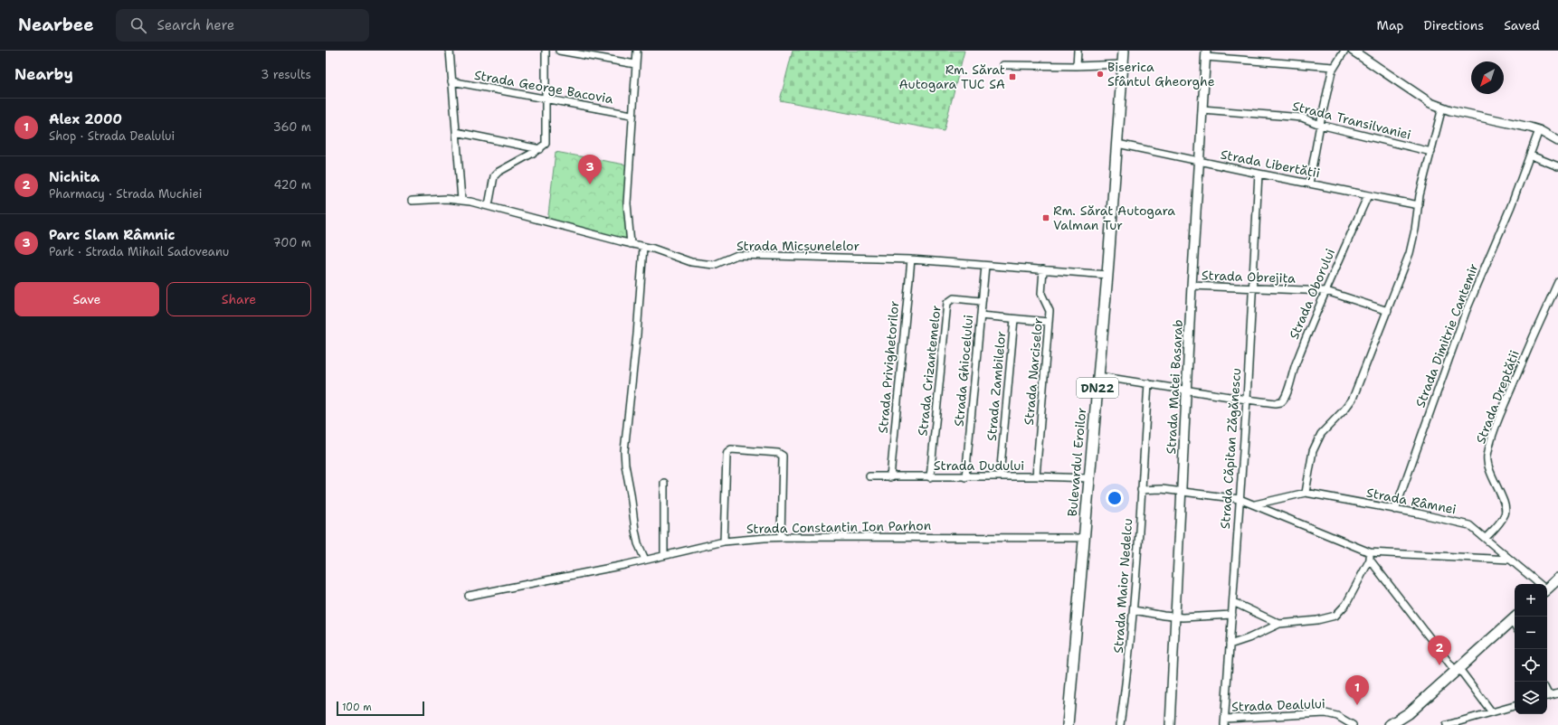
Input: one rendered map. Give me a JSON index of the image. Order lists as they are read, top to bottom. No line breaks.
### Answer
{"streets":{"main road":["DN22","Bulevardul Eroilor"],"street":["Strada George Bacovia","Strada Transilvaniei","Strada Libertății","Strada Micșunelelor","Strada Obrejița","Strada Oborului","Strada Dimitrie Cantemir","Strada Privighetorilor","Strada Crizantemelor","Strada Ghiocelului","Strada Narciselor","Strada Zambilelor","Strada Matei Basarab","Strada Dreptății","Strada Căpitan Zăgănescu","Strada Dudului","Strada Râmnei","Strada Constantin Ion Parhon","Strada Maior Nedelcu","Strada Dealului"]},"crossings":[["Strada Transilvaniei","Strada Matei Basarab"],["Strada Libertății","Strada Oborului"],["Strada Libertății","Strada Matei Basarab"],["Strada Libertății","Strada Căpitan Zăgănescu"],["Strada Libertății","Bulevardul Eroilor"],["Strada Micșunelelor","Strada Privighetorilor"],["Strada Micșunelelor","Strada Ghiocelului"],["Strada Micșunelelor","Strada Narciselor"],["Strada Micșunelelor","Bulevardul Eroilor"],["Strada Obrejița","Strada Oborului"],["Strada Obrejița","Strada Matei Basarab"],["Strada Obrejița","Strada Căpitan Zăgănescu"],["Strada Oborului","Strada Căpitan Zăgănescu"],["Strada Dimitrie Cantemir","Strada Râmnei"],["Strada Privighetorilor","Strada Dudului"],["Strada Crizantemelor","Strada Ghiocelului"],["Strada Crizantemelor","Strada Dudului"],["Strada Ghiocelului","Strada Dudului"],["Strada Narciselor","Strada Dudului"],["Strada Zambilelor","Strada Dudului"],["Strada Dreptății","Strada Râmnei"],["Strada Căpitan Zăgănescu","Strada Dealului"],["Bulevardul Eroilor","Strada Dudului"],["Bulevardul Eroilor","Strada Constantin Ion Parhon"]],"places":{"other":["Biserica Sfântul Gheorghe"],"transit":["Rm. Sărat Autogara TUC SA","Rm. Sărat Autogara Valman Tur"]},"scale_bar":"100 m","north":"bottom left","page":{"header":"Nearbee","search":"Search here","nav":["Map","Directions","Saved"],"heading":["Nearby","3 results"],"list":[{"mark":"1","name":"Alex 2000","note":"Shop · Strada Dealului","value":"360 m"},{"mark":"2","name":"Nichita","note":"Pharmacy · Strada Muchiei","value":"420 m"},{"mark":"3","name":"Parc Slam Râmnic","note":"Park · Strada Mihail Sadoveanu","value":"700 m"}],"pins":["3","2","1"],"buttons":["Save","Share"],"map_buttons":["+","−"],"scale":"100 m"}}
